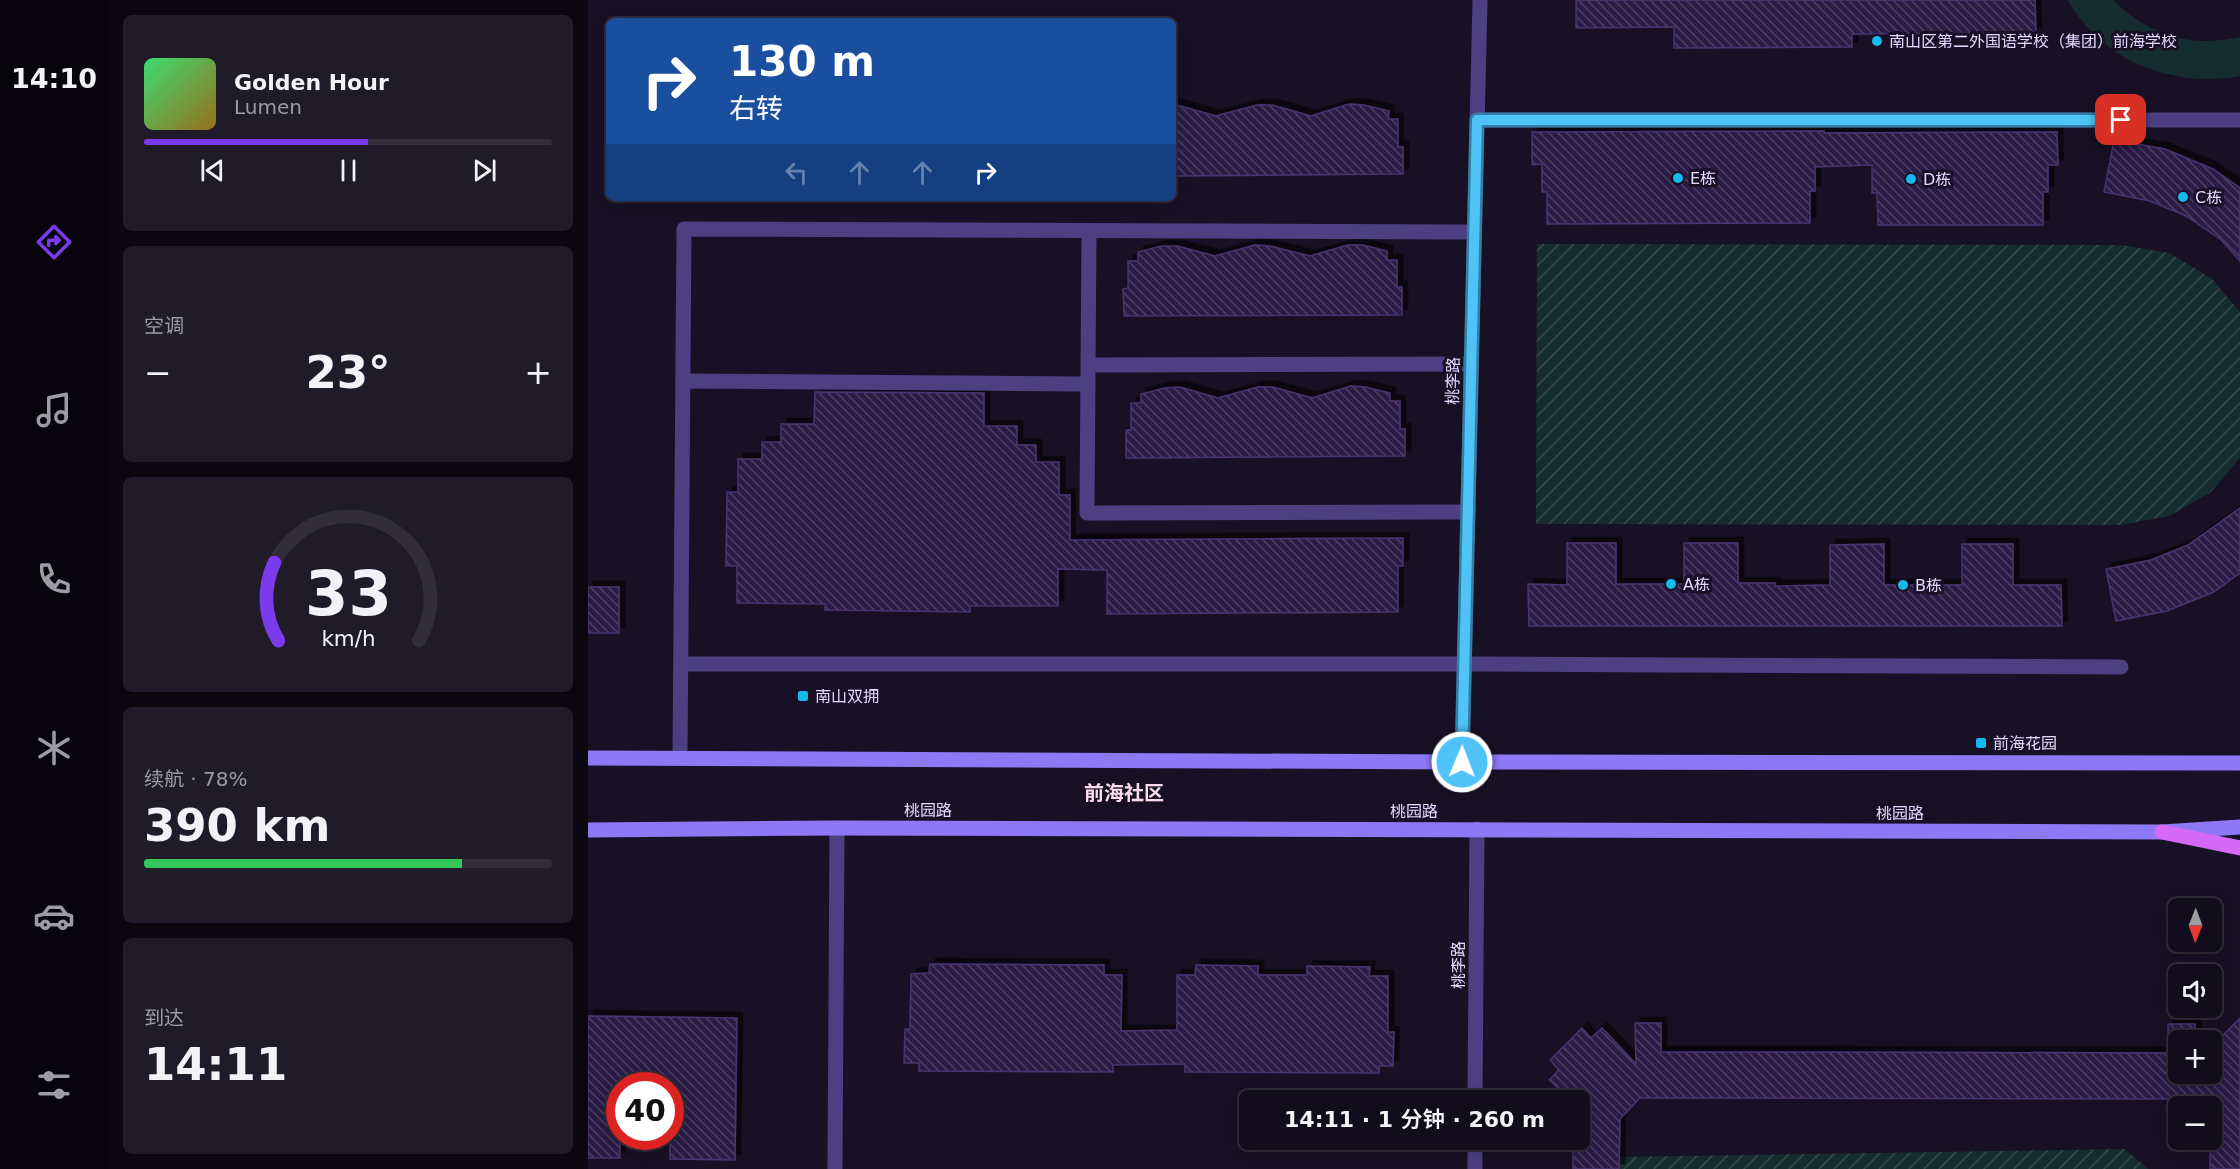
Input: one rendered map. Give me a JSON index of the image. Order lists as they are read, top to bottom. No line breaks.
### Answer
{"streets":{"main road":["桃园路"],"street":["桃李路"]},"crossings":[["桃李路","桃园路"]],"districts":["前海社区"],"places":{"other":["南山区第二外国语学校（集团）前海学校","E栋","D栋","C栋","A栋","B栋"],"transit":["南山双拥","前海花园"]},"north":"bottom","page":{"tabs":"14:10","turn":["130 m","右转"],"song":["Golden Hour","Lumen"],"tile":["空调",["续航 · 78%","390 km"],["到达","14:11"]],"heat":["−","23°","+"],"map_buttons":["+","−"],"limit":"40","trip":"14:11 · 1 分钟 · 260 m","gauge":["33","km/h"]}}
